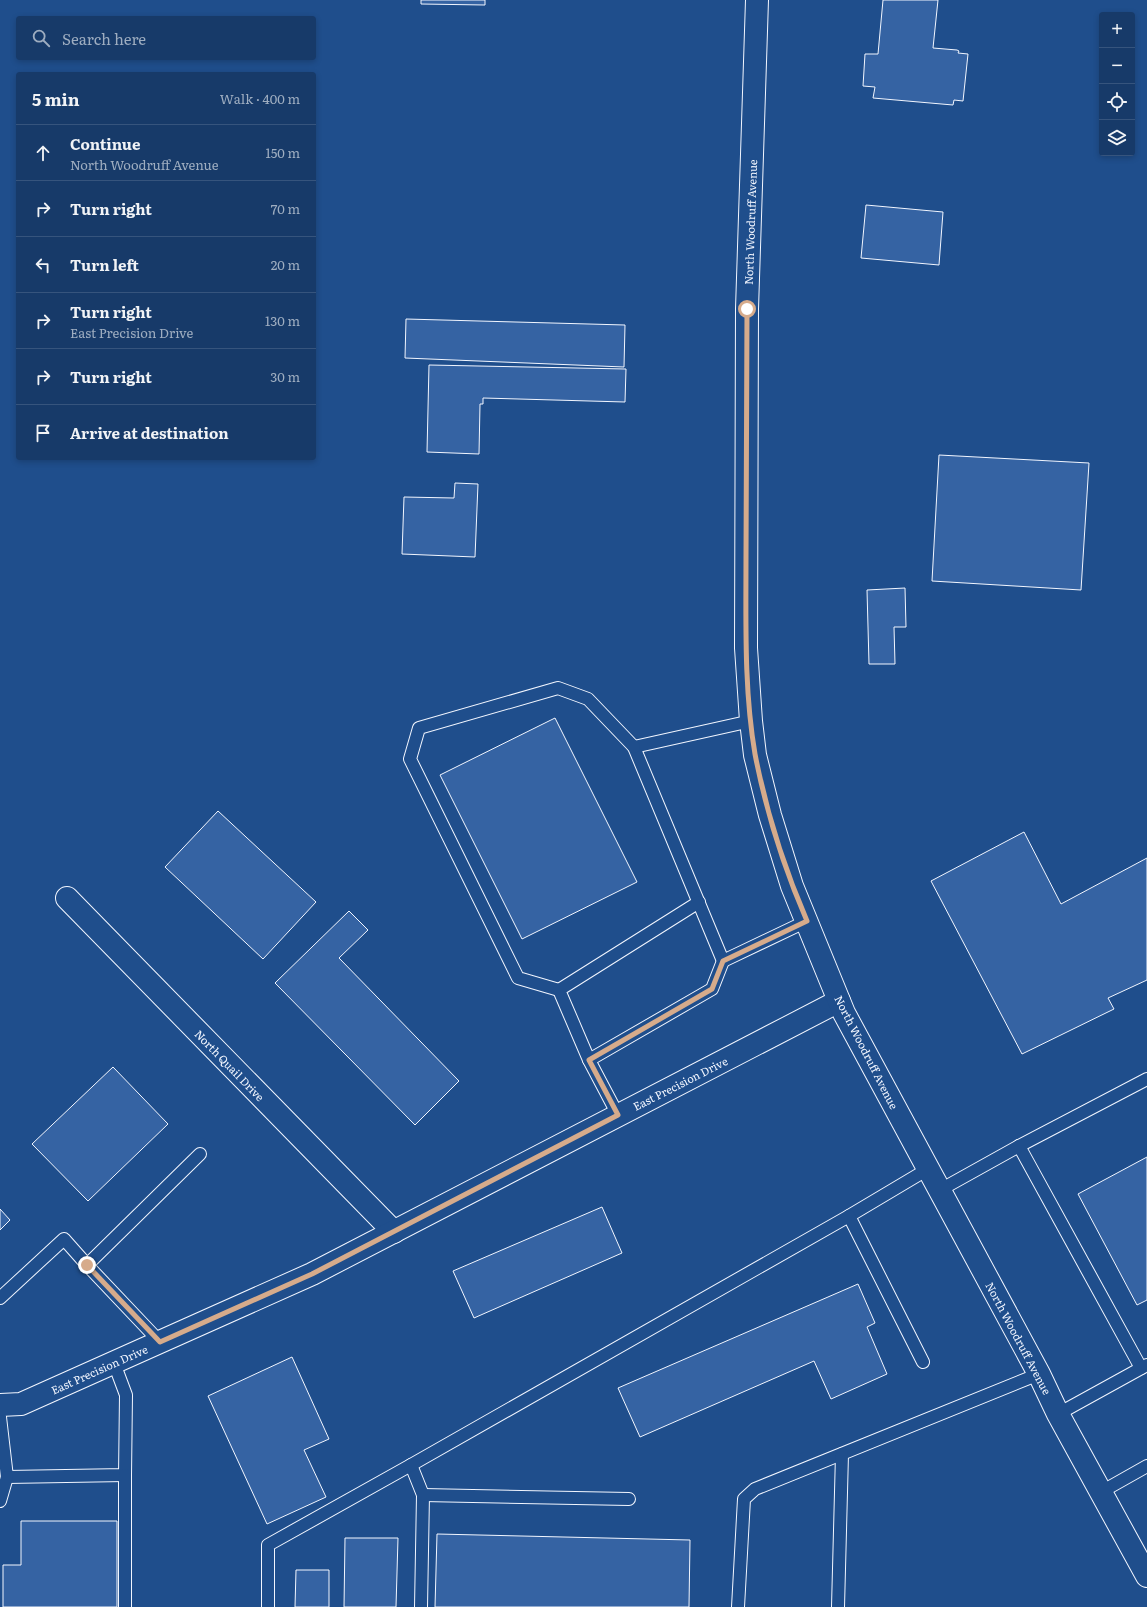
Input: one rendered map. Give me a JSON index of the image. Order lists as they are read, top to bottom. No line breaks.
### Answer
{"streets":{"main road":["North Woodruff Avenue","North Quail Drive","East Precision Drive"]},"crossings":[["North Woodruff Avenue","East Precision Drive"],["North Quail Drive","East Precision Drive"]],"page":{"map_buttons":["+","−"],"search":"Search here","heading":["5 min","Walk · 400 m"],"list":[["Continue","North Woodruff Avenue","150 m"],["Turn right","70 m"],["Turn left","20 m"],["Turn right","East Precision Drive","130 m"],["Turn right","30 m"],"Arrive at destination"]}}
